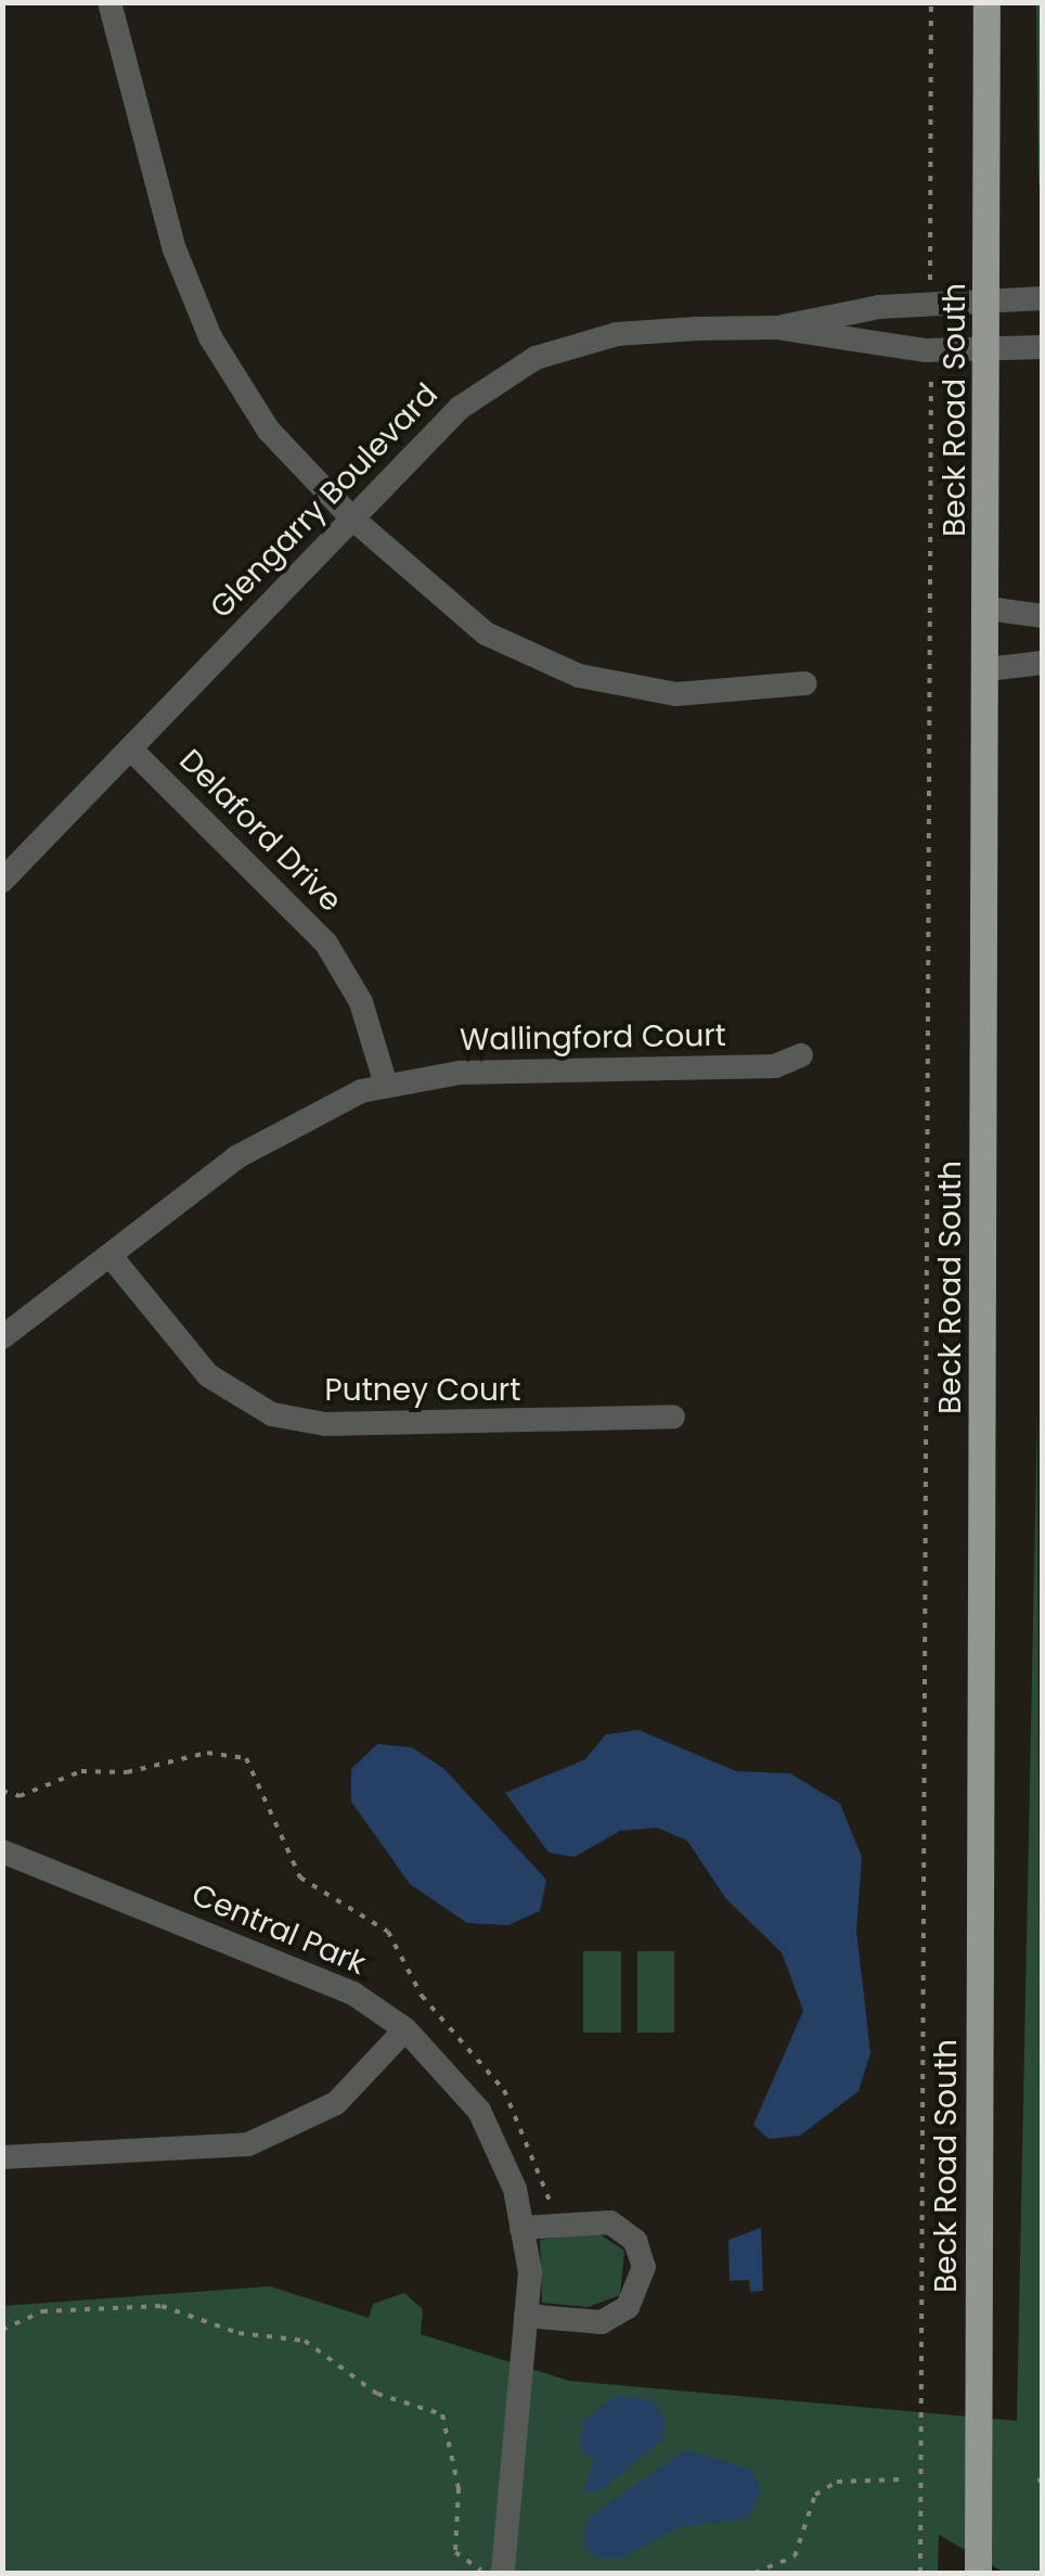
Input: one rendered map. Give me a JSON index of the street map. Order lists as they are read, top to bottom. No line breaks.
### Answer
{"streets":{"main road":["Beck Road South"],"street":["Glengarry Boulevard","Delaford Drive","Wallingford Court","Putney Court","Central Park"]},"crossings":[["Beck Road South","Glengarry Boulevard"],["Glengarry Boulevard","Delaford Drive"],["Delaford Drive","Wallingford Court"]]}
